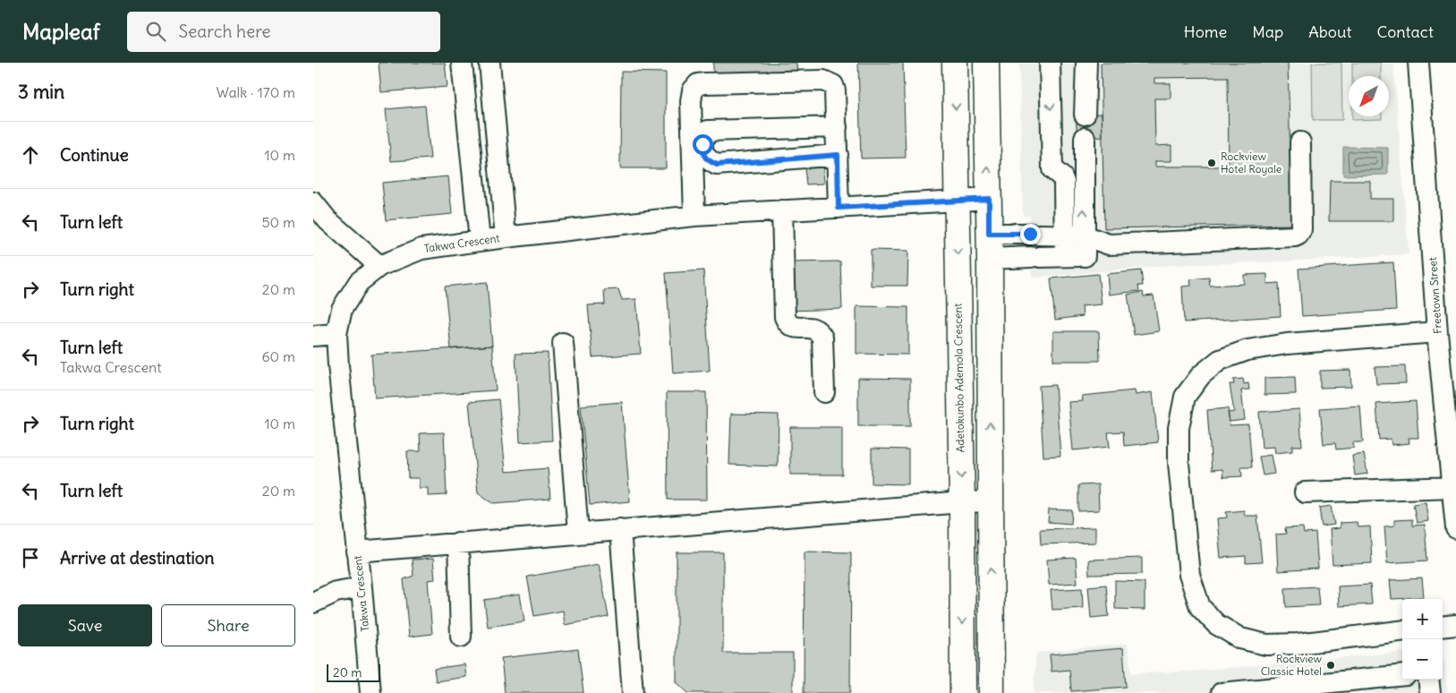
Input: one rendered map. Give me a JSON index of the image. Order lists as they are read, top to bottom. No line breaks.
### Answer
{"streets":{"main road":["Adetokunbo Ademola Crescent"],"street":["Takwa Crescent","Freetown Street"]},"crossings":[["Takwa Crescent","Adetokunbo Ademola Crescent"]],"places":["Rockview Hotel Royale","Rockview Classic Hotel"],"scale_bar":"20 m","north":"bottom left","page":{"header":"Mapleaf","search":"Search here","nav":["Home","Map","About","Contact"],"heading":["3 min","Walk · 170 m"],"list":[["Continue","10 m"],["Turn left","50 m"],["Turn right","20 m"],["Turn left","Takwa Crescent","60 m"],["Turn right","10 m"],["Turn left","20 m"],"Arrive at destination"],"buttons":["Save","Share"],"map_buttons":["+","−"],"scale":"20 m"}}
